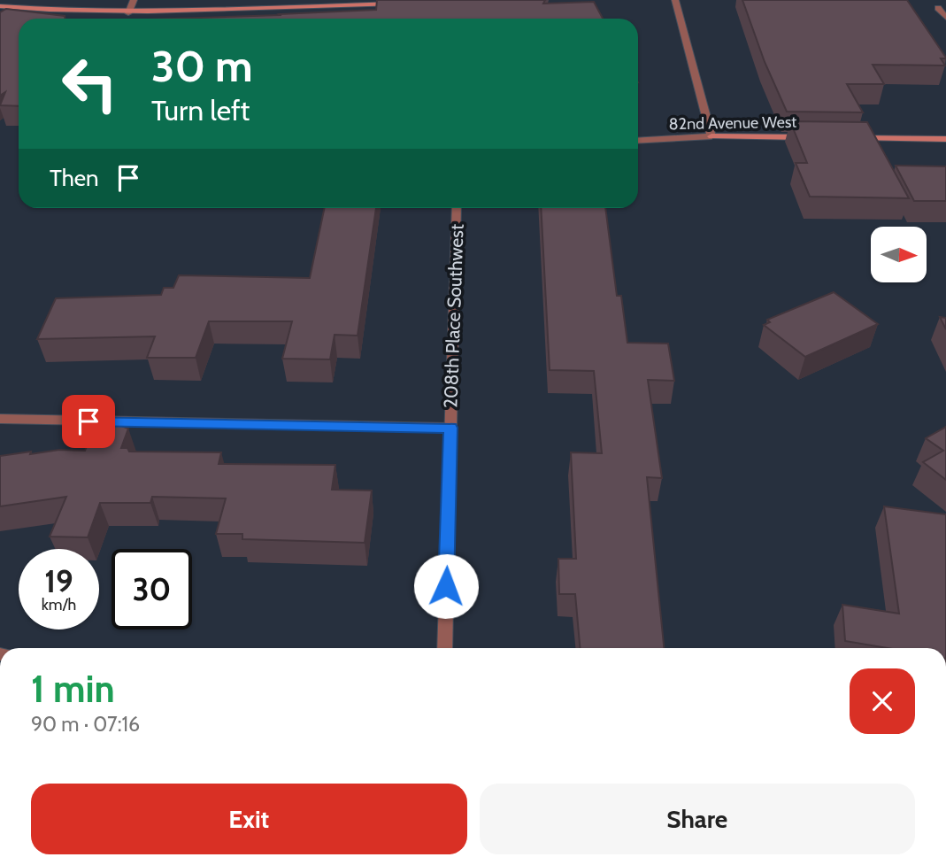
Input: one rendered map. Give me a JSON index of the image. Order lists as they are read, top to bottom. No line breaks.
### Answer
{"streets":{"street":["82nd Avenue West","208th Place Southwest"]},"north":"right","page":{"turn":["30 m","Turn left"],"then":"Then","speed":"19 km/h","limit":"30","heading":["1 min","90 m · 07:16"],"buttons":["Exit","Share"]}}
